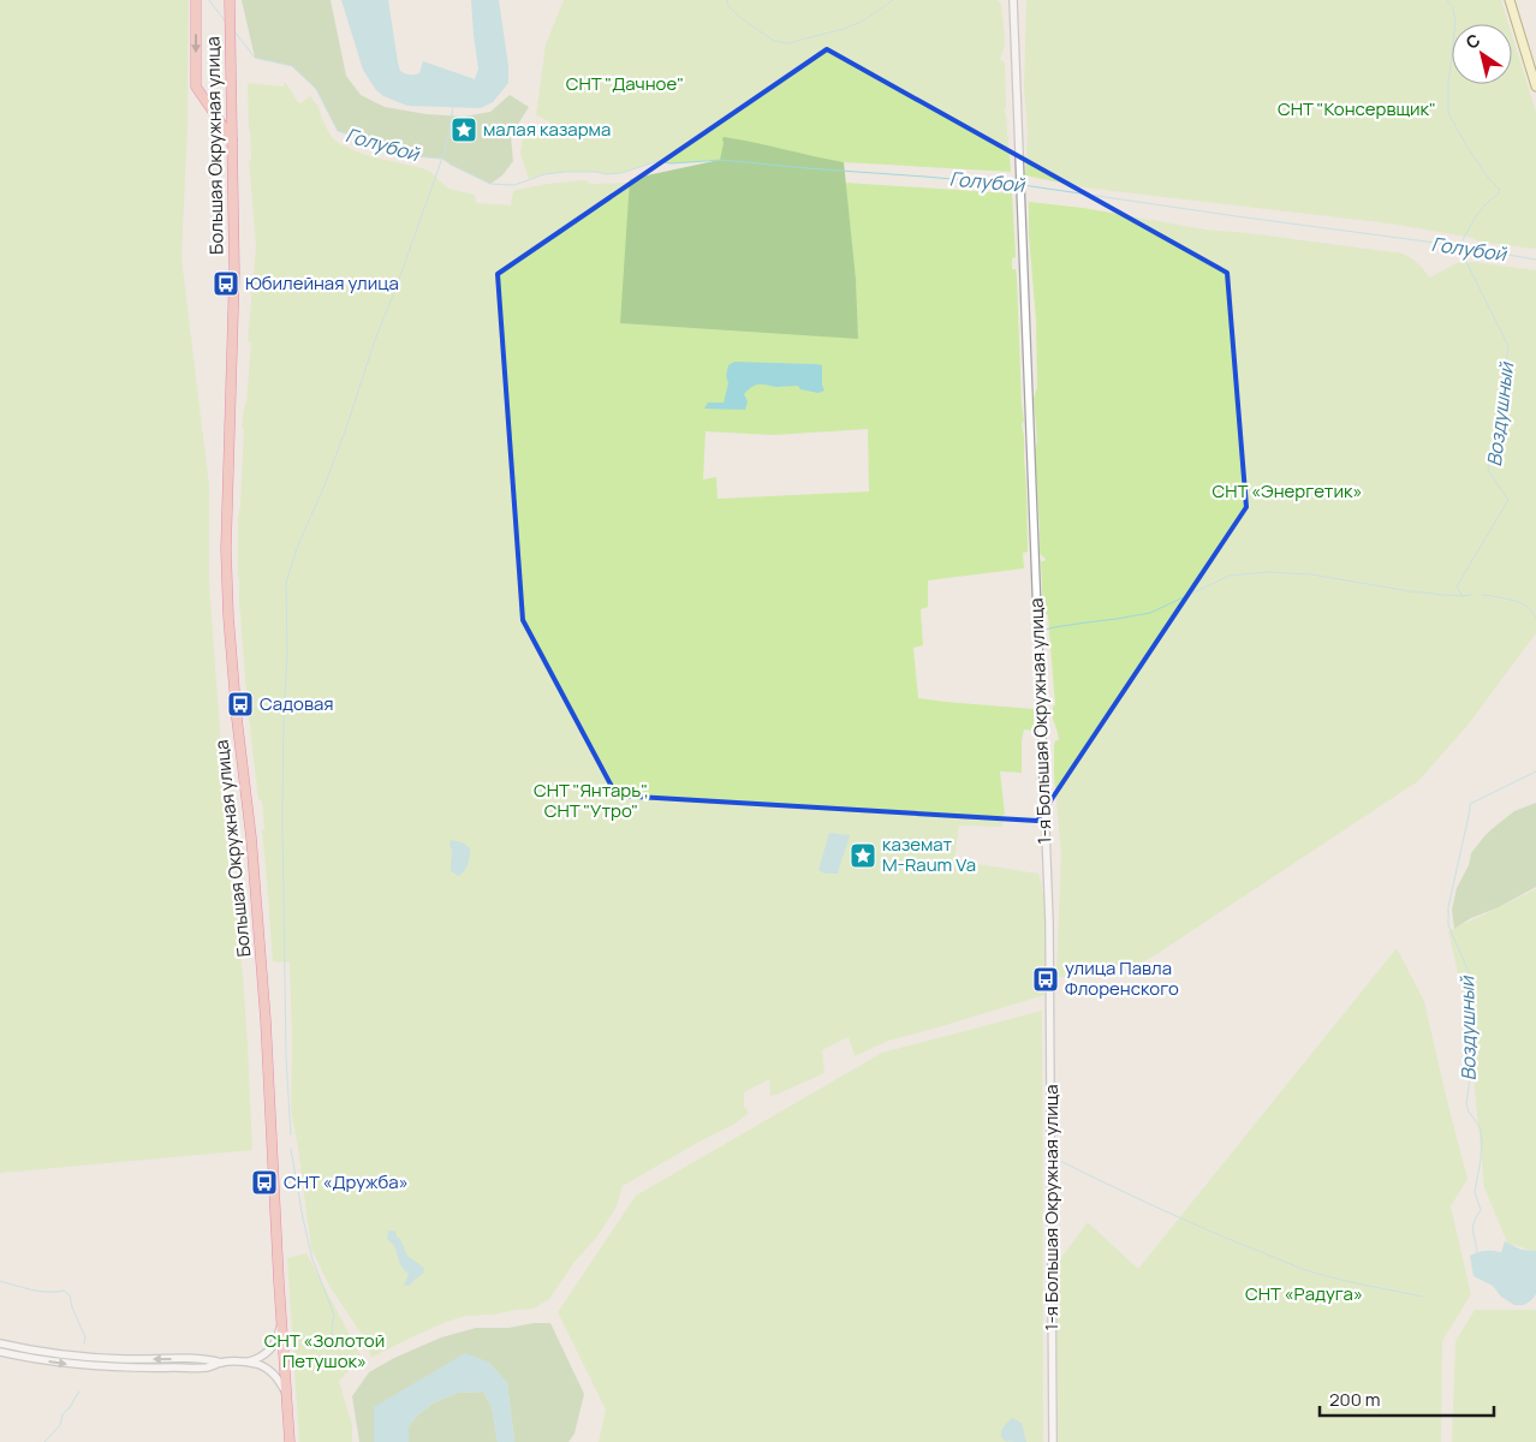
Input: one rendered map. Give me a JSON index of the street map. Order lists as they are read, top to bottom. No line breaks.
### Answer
{"streets":{"highway":["Большая Окружная улица"],"street":["1-я Большая Окружная улица"]},"water":["Голубой","Воздушный"],"parks":["СНТ \"Дачное\"","СНТ \"Консервщик\"","СНТ «Энергетик»","СНТ \"Янтарь\", СНТ \"Утро\"","СНТ «Радуга»","СНТ «Золотой Петушок»"],"places":{"place":["малая казарма","каземат M-Raum Va"],"bus stop":["Юбилейная улица","Садовая","улица Павла Флоренского","СНТ «Дружба»"]},"scale_bar":"200 m","north":"top left"}
